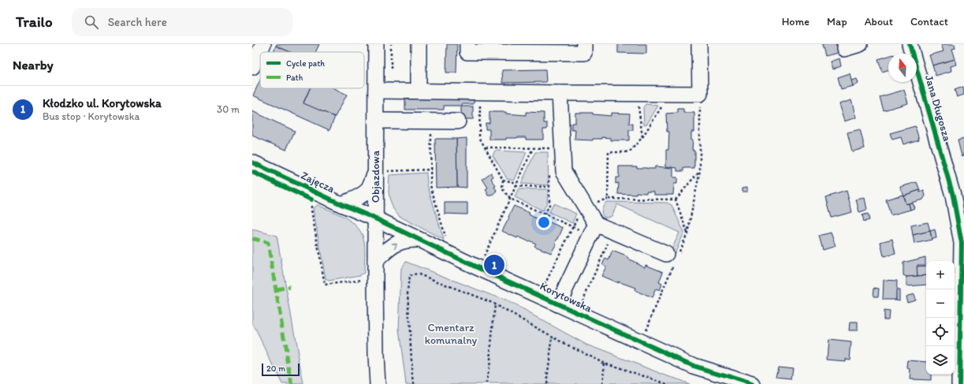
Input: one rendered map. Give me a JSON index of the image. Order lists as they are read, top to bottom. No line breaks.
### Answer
{"streets":{"street":["Jana Długosza","Objazdowa","Zajęcza","Korytowska"]},"crossings":[["Objazdowa","Zajęcza"],["Objazdowa","Korytowska"],["Zajęcza","Korytowska"]],"parks":["Cmentarz komunalny"],"legend":["Cycle path","Path"],"scale_bar":"20 m","north":"top","page":{"header":"Trailo","search":"Search here","nav":["Home","Map","About","Contact"],"heading":"Nearby","list":[{"mark":"1","name":"Kłodzko ul. Korytowska","note":"Bus stop · Korytowska","value":"30 m"}],"pins":"1","map_buttons":["+","−"],"scale":"20 m"}}
